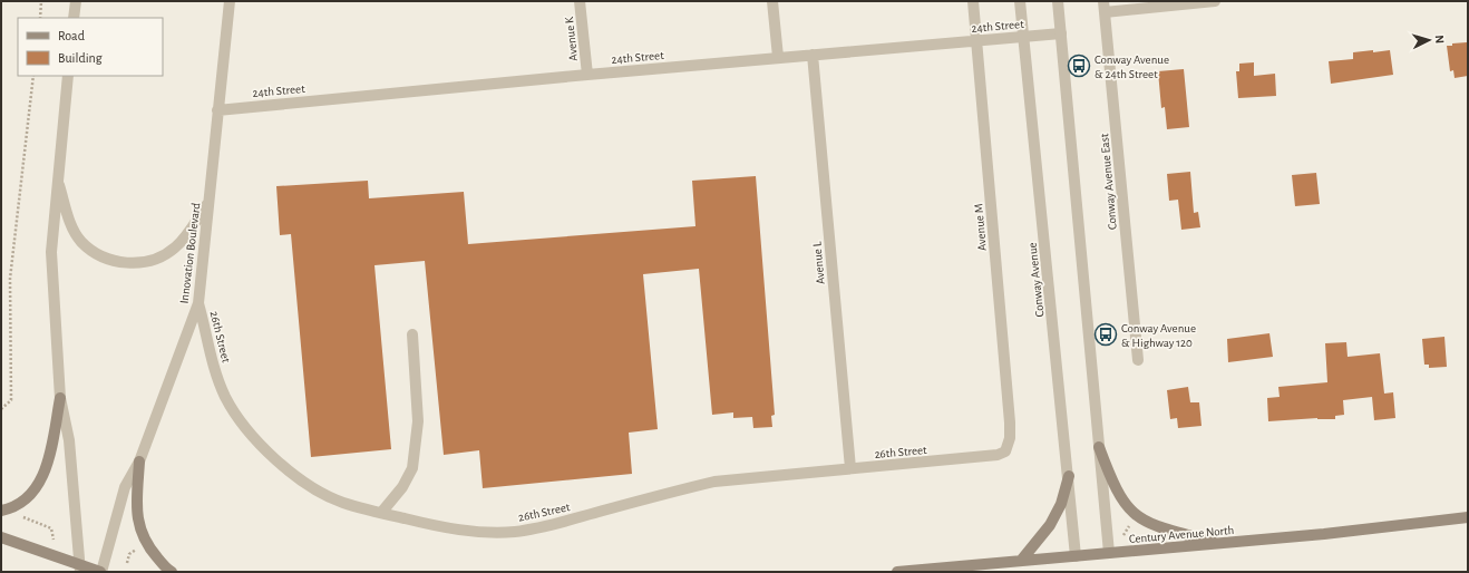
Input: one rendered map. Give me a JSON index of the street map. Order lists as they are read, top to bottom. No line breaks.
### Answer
{"streets":{"main road":["Century Avenue North"],"street":["24th Street","Avenue K","Conway Avenue East","Avenue M","Innovation Boulevard","Avenue L","Conway Avenue","26th Street"]},"crossings":[["24th Street","Avenue K"],["24th Street","Avenue M"],["24th Street","Innovation Boulevard"],["24th Street","Avenue L"],["24th Street","Conway Avenue"],["Avenue M","26th Street"],["Innovation Boulevard","26th Street"],["Avenue L","26th Street"],["Conway Avenue","Century Avenue North"]],"places":{"bus stop":["Conway Avenue & 24th Street","Conway Avenue & Highway 120"]},"legend":["Road","Building"],"north":"right"}
